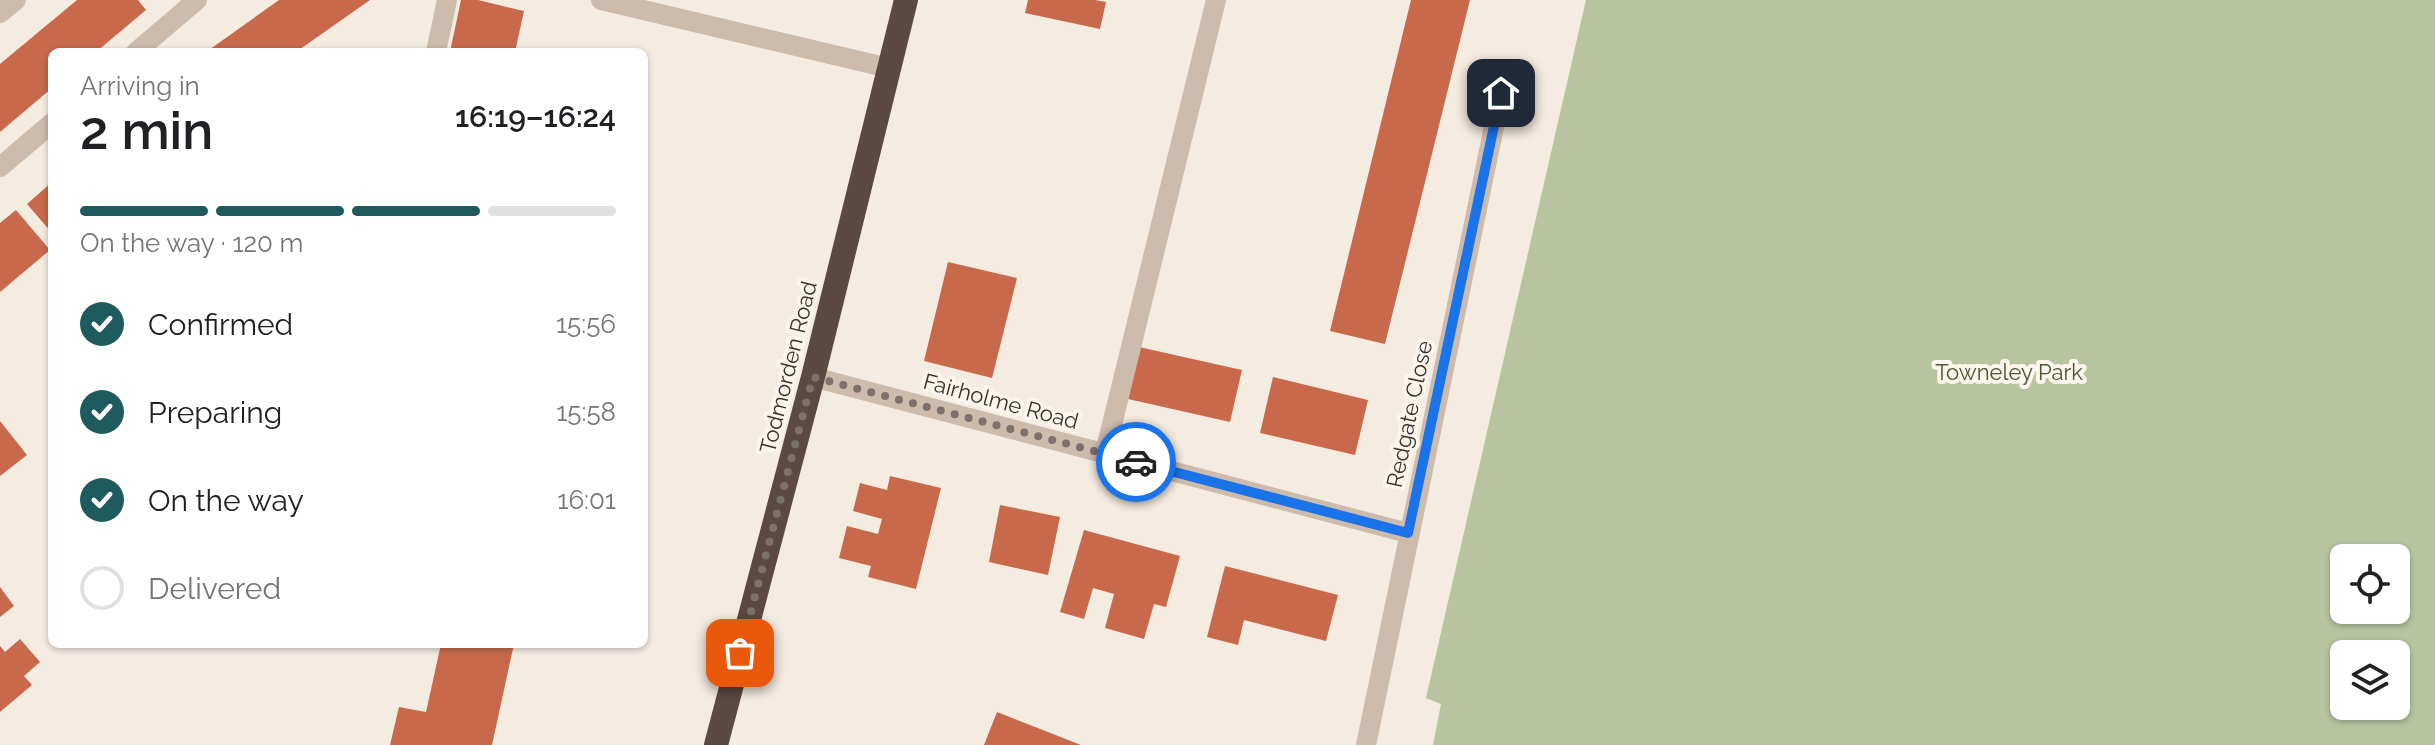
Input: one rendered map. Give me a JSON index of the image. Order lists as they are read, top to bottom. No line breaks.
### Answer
{"streets":{"highway":["Todmorden Road"],"street":["Fairholme Road","Redgate Close"]},"crossings":[["Todmorden Road","Fairholme Road"],["Fairholme Road","Redgate Close"]],"parks":["Towneley Park"],"page":{"heading":["2 min","Arriving in","16:19–16:24"],"bar":"On the way · 120 m","list":[["Confirmed","15:56"],["Preparing","15:58"],["On the way","16:01"],"Delivered"]}}
